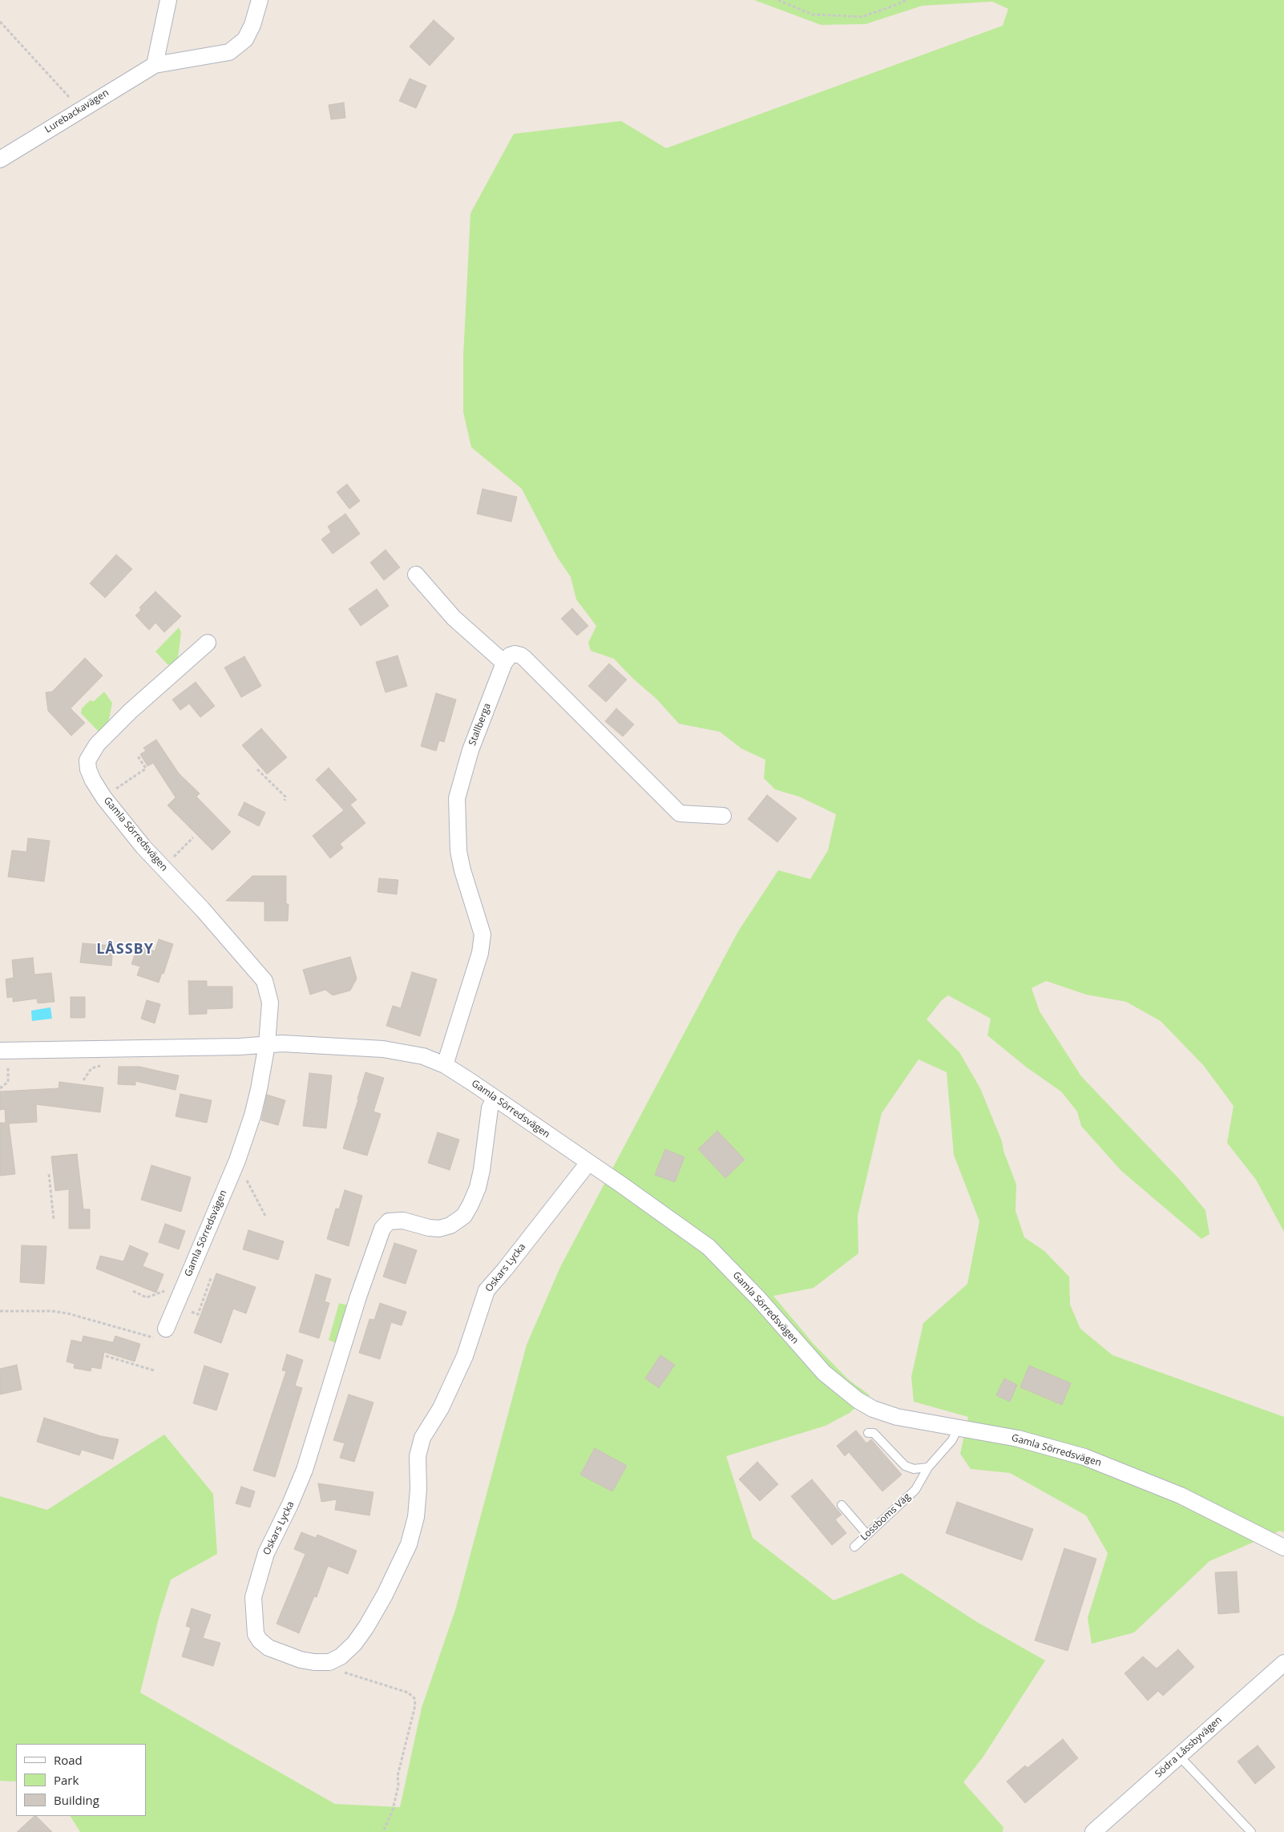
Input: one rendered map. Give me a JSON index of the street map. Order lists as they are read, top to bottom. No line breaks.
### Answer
{"streets":{"street":["Lurebackavägen","Stallberga","Gamla Sörredsvägen","Oskars Lycka","Södra Låssbyvägen"],"lane":["Lossboms Väg"]},"crossings":[["Stallberga","Gamla Sörredsvägen"],["Gamla Sörredsvägen","Oskars Lycka"],["Gamla Sörredsvägen","Lossboms Väg"]],"districts":["LÅSSBY"],"legend":["Road","Park","Building"]}
